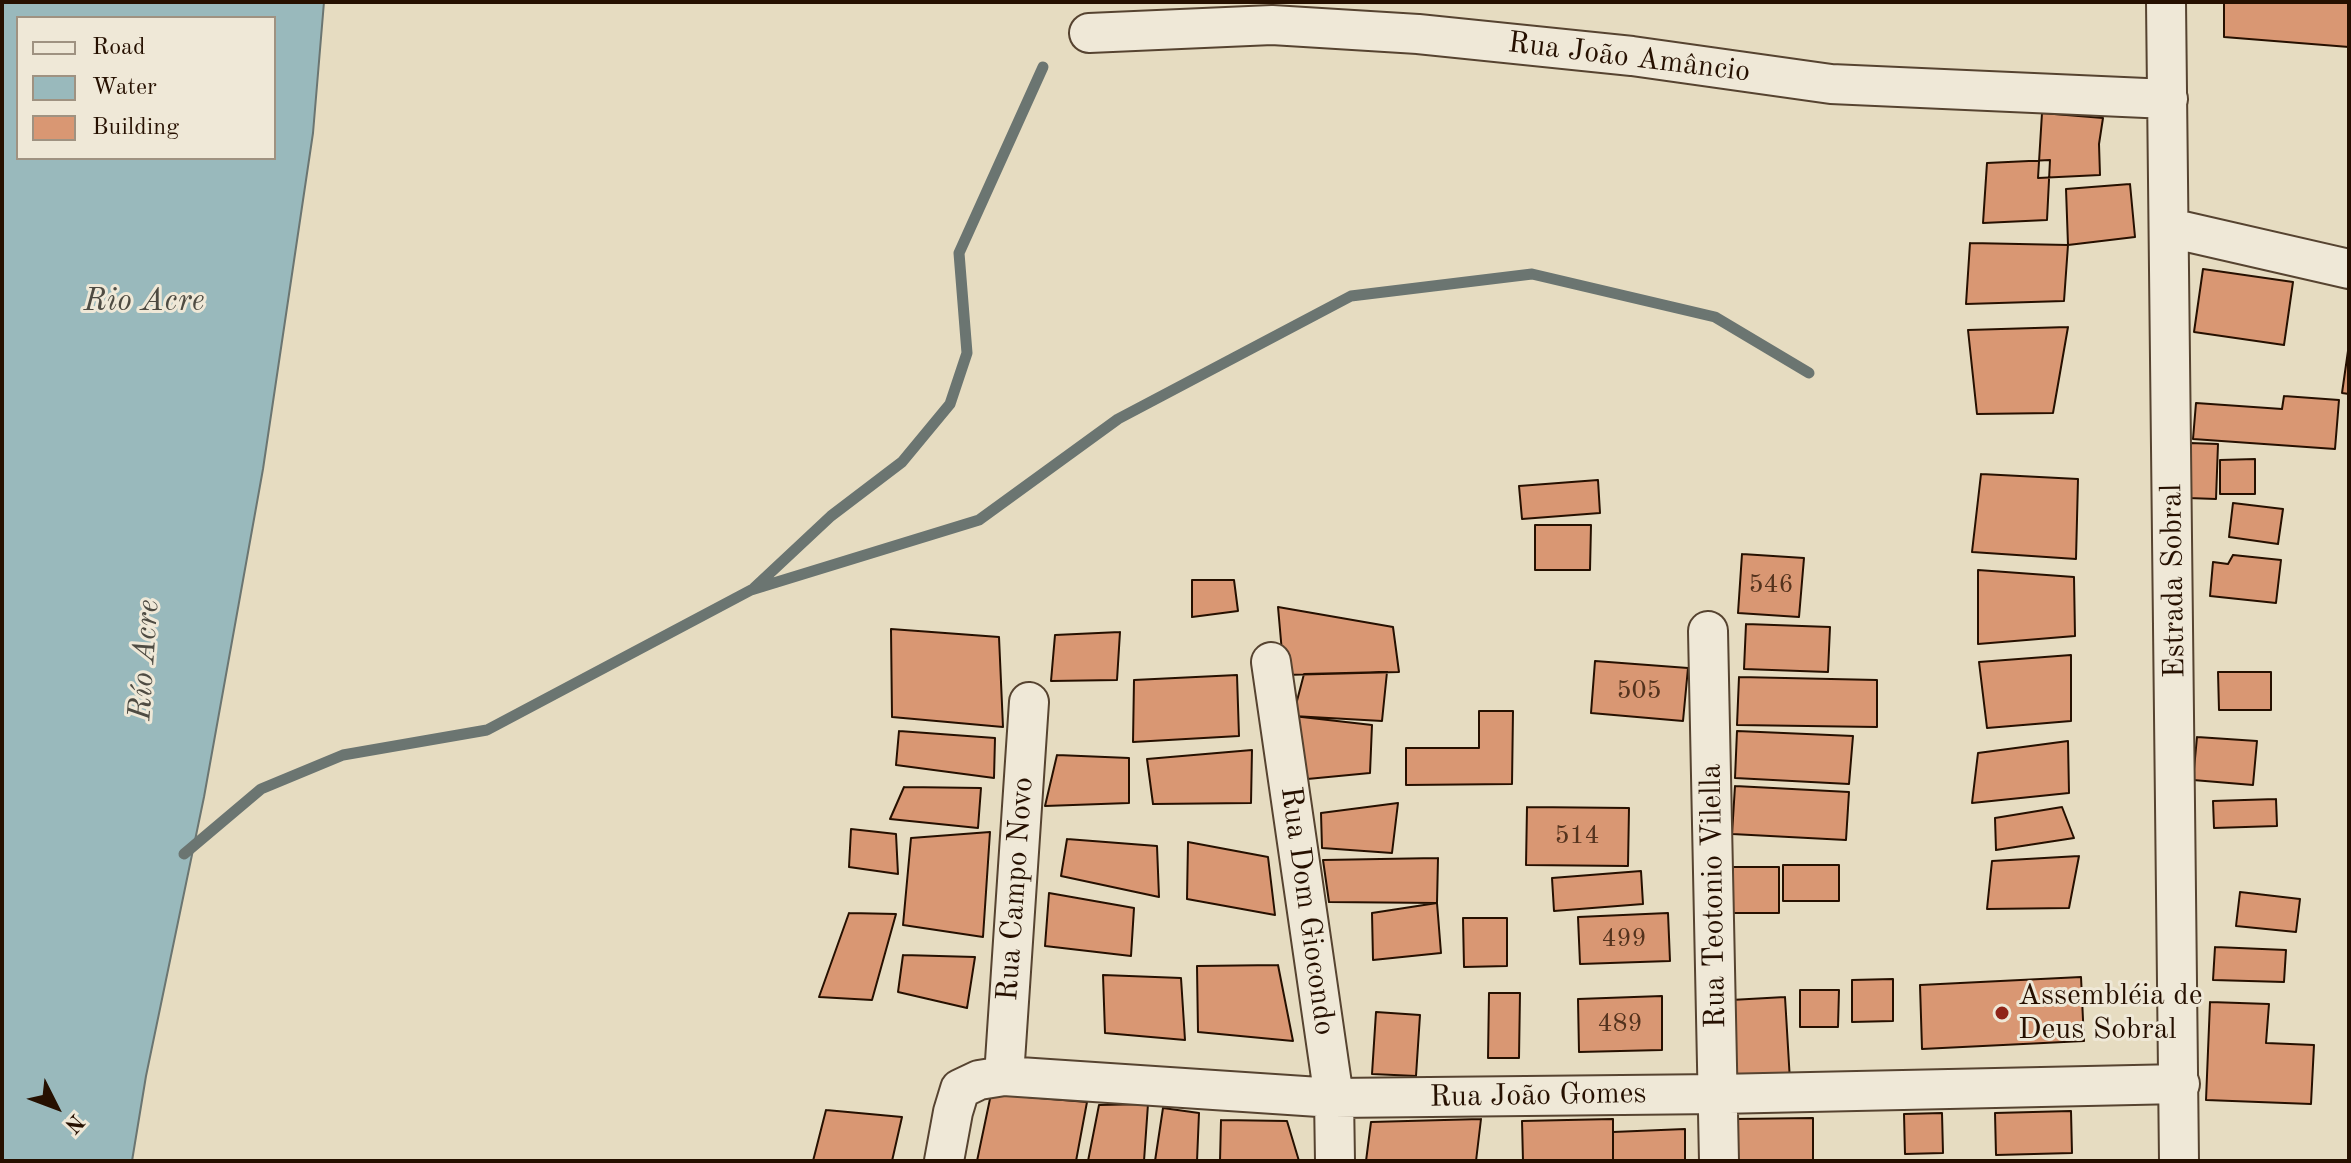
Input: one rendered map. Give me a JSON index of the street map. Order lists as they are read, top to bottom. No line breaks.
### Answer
{"streets":{"street":["Rua João Amâncio","Estrada Sobral","Rua Campo Novo","Rua Teotonio Vilella","Rua Dom Giocondo","Rua João Gomes"]},"crossings":[["Rua João Amâncio","Estrada Sobral"],["Estrada Sobral","Rua João Gomes"],["Rua Campo Novo","Rua João Gomes"],["Rua Teotonio Vilella","Rua João Gomes"],["Rua Dom Giocondo","Rua João Gomes"]],"water":["Rio Acre","Río Acre"],"places":["Assembléia de Deus Sobral"],"house_numbers":["546","505","514","499","489"],"legend":["Road","Water","Building"],"north":"bottom right"}
